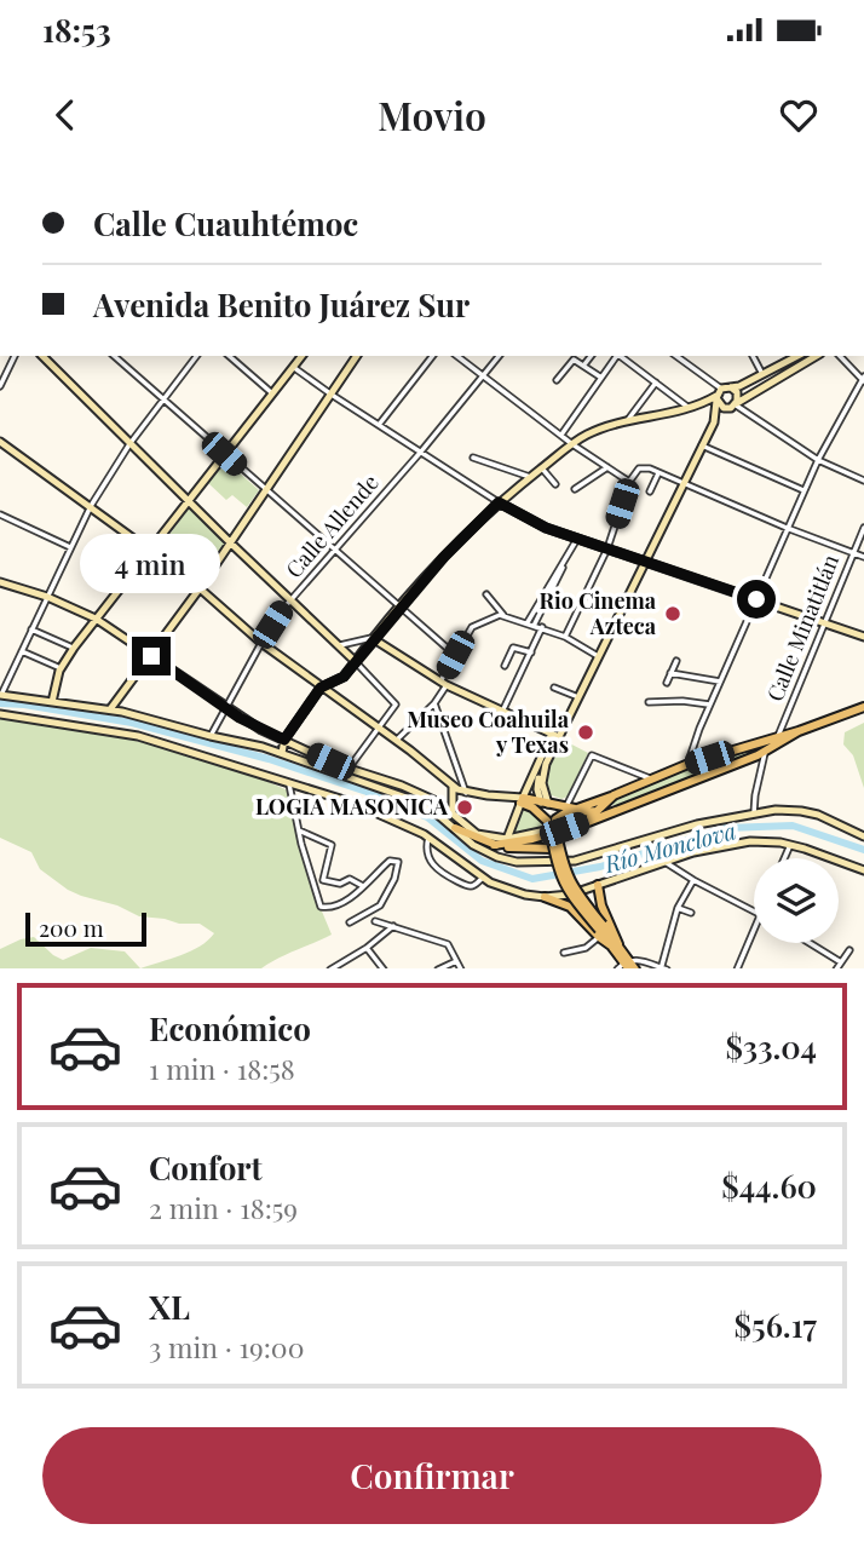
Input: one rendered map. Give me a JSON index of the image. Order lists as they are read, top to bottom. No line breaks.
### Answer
{"streets":{"street":["Calle Allende","Calle Minatitlán"]},"water":["Río Monclova"],"places":["Rio Cinema Azteca","Museo Coahuila y Texas","LOGIA MASONICA"],"scale_bar":"200 m","page":{"status":"18:53","header":"Movio","banner":["Calle Cuauhtémoc","Avenida Benito Juárez Sur"],"bubble":"4 min","scale":"200 m","list":[{"name":"Económico","note":"1 min · 18:58","value":"$33.04"},{"name":"Confort","note":"2 min · 18:59","value":"$44.60"},{"name":"XL","note":"3 min · 19:00","value":"$56.17"}],"buttons":"Confirmar"}}
